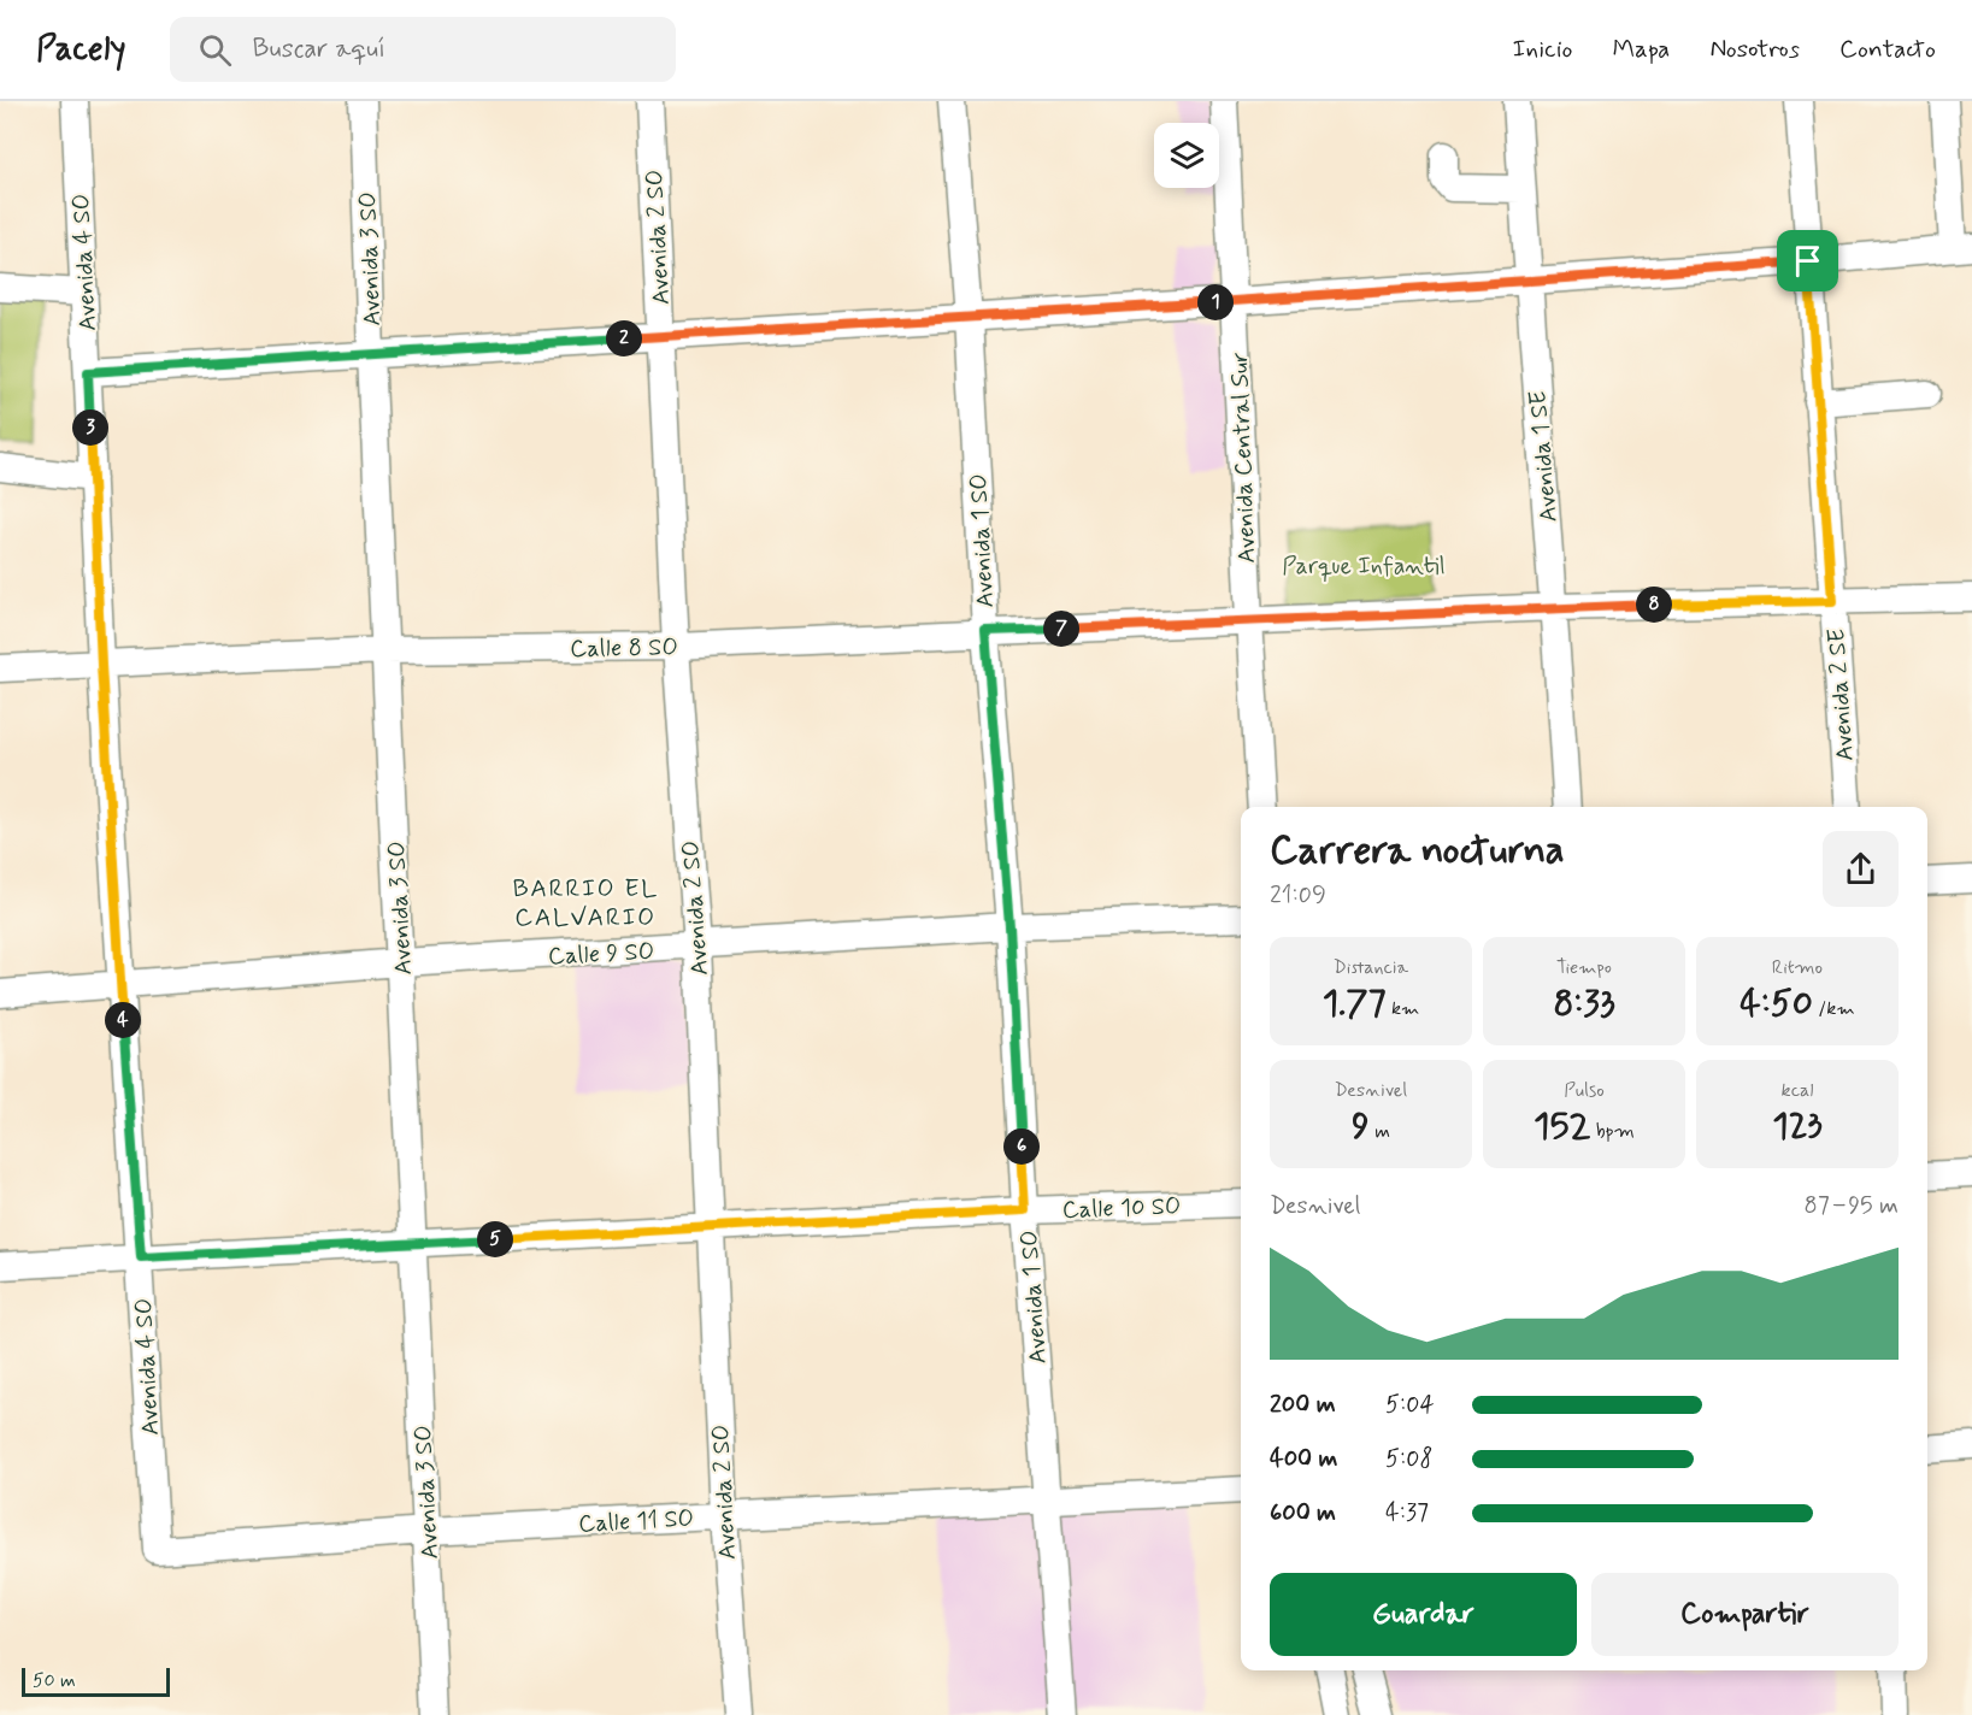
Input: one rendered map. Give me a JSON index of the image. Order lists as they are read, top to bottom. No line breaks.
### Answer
{"streets":{"street":["Avenida 2 SO","Avenida 3 SO","Avenida 4 SO","Avenida 1 SE","Avenida Central Sur","Avenida 1 SO","Calle 8 SO","Avenida 2 SE","Calle 9 SO","Calle 10 SO","Calle 11 SO"]},"crossings":[["Avenida 2 SO","Calle 8 SO"],["Avenida 2 SO","Calle 9 SO"],["Avenida 2 SO","Calle 10 SO"],["Avenida 2 SO","Calle 11 SO"],["Avenida 3 SO","Calle 8 SO"],["Avenida 3 SO","Calle 9 SO"],["Avenida 3 SO","Calle 10 SO"],["Avenida 3 SO","Calle 11 SO"],["Avenida 4 SO","Calle 8 SO"],["Avenida 4 SO","Calle 9 SO"],["Avenida 4 SO","Calle 10 SO"],["Avenida 4 SO","Calle 11 SO"],["Avenida 1 SE","Calle 8 SO"],["Avenida Central Sur","Calle 8 SO"],["Avenida 1 SO","Calle 8 SO"],["Avenida 1 SO","Calle 9 SO"],["Avenida 1 SO","Calle 10 SO"],["Avenida 1 SO","Calle 11 SO"],["Calle 8 SO","Avenida 2 SE"]],"districts":["BARRIO EL CALVARIO"],"parks":["Parque Infantil"],"scale_bar":"50 m","page":{"header":"Pacely","search":"Buscar aquí","nav":["Inicio","Mapa","Nosotros","Contacto"],"pins":["1","2","3","8","7","4","6","5"],"heading":["Carrera nocturna","21:09"],"stats":[["Distancia","1.77 km"],["Tiempo","8:33"],["Ritmo","4:50 /km"],["Desnivel","9 m"],["Pulso","152 bpm"],["kcal","123"]],"chart":["Desnivel","87–95 m"],"list":[{"name":"200 m","note":"5:04"},{"name":"400 m","note":"5:08"},{"name":"600 m","note":"4:37"}],"buttons":["Guardar","Compartir"],"scale":"50 m"}}
